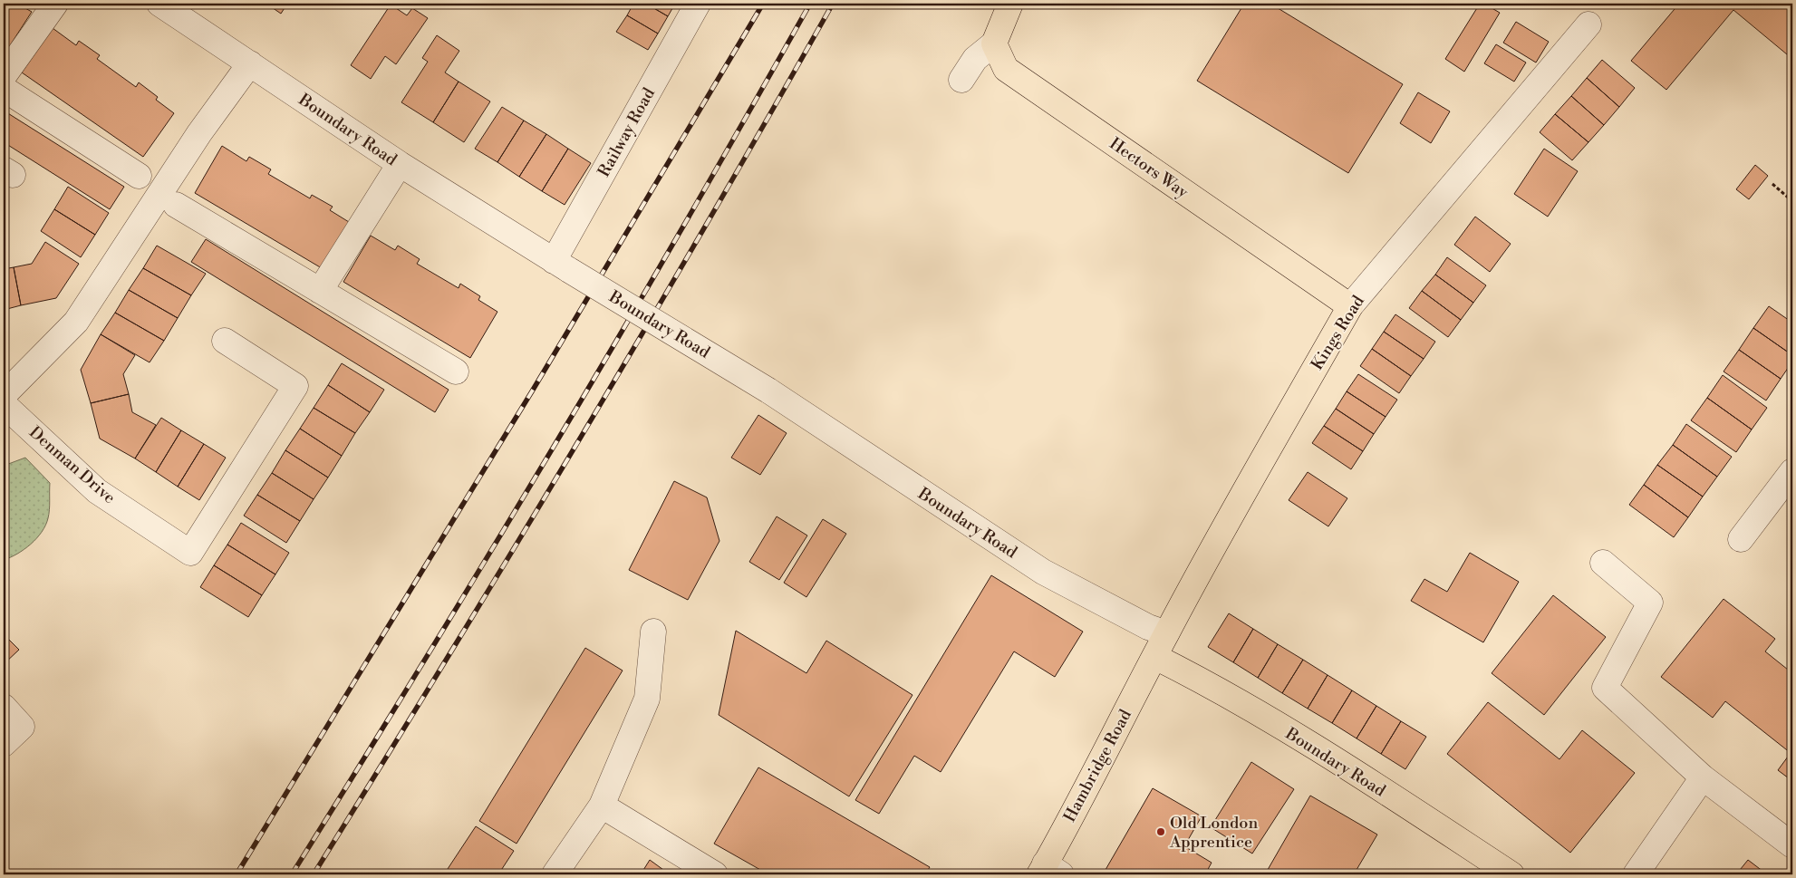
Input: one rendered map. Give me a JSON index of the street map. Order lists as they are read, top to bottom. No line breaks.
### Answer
{"streets":{"main road":["Boundary Road","Hectors Way","Kings Road","Hambridge Road"],"street":["Railway Road","Denman Drive"]},"crossings":[["Boundary Road","Railway Road"],["Boundary Road","Kings Road"],["Boundary Road","Hambridge Road"],["Hectors Way","Kings Road"],["Kings Road","Hambridge Road"]],"places":["Old London Apprentice"]}
